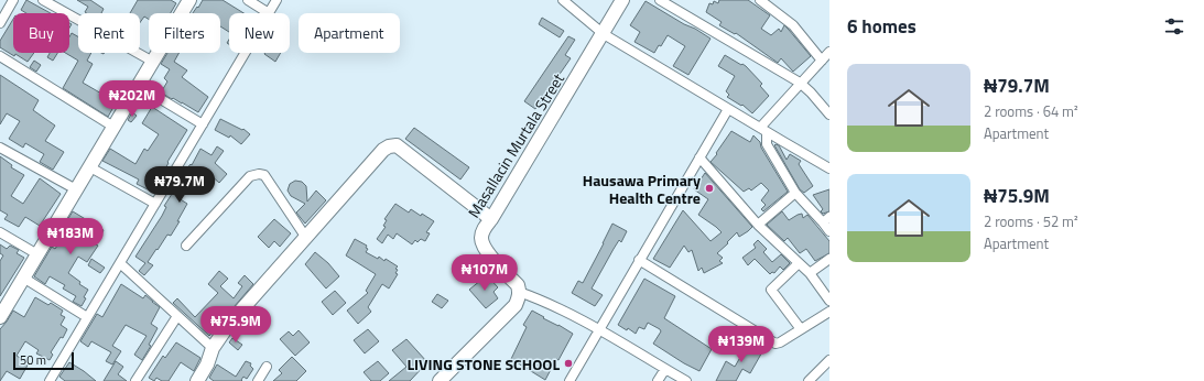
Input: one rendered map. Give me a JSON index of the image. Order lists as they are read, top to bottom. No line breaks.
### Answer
{"streets":{"street":["Masallacin Murtala Street"]},"places":["Hausawa Primary Health Centre","LIVING STONE SCHOOL"],"scale_bar":"50 m","page":{"heading":"6 homes","chip":["Buy","Rent","Filters","New","Apartment"],"list":[{"name":"₦79.7M","note":"2 rooms · 64 m² · Apartment"},{"name":"₦75.9M","note":"2 rooms · 52 m² · Apartment"}],"price":["₦202M","₦79.7M","₦183M","₦107M","₦75.9M","₦139M"],"scale":"50 m"}}
